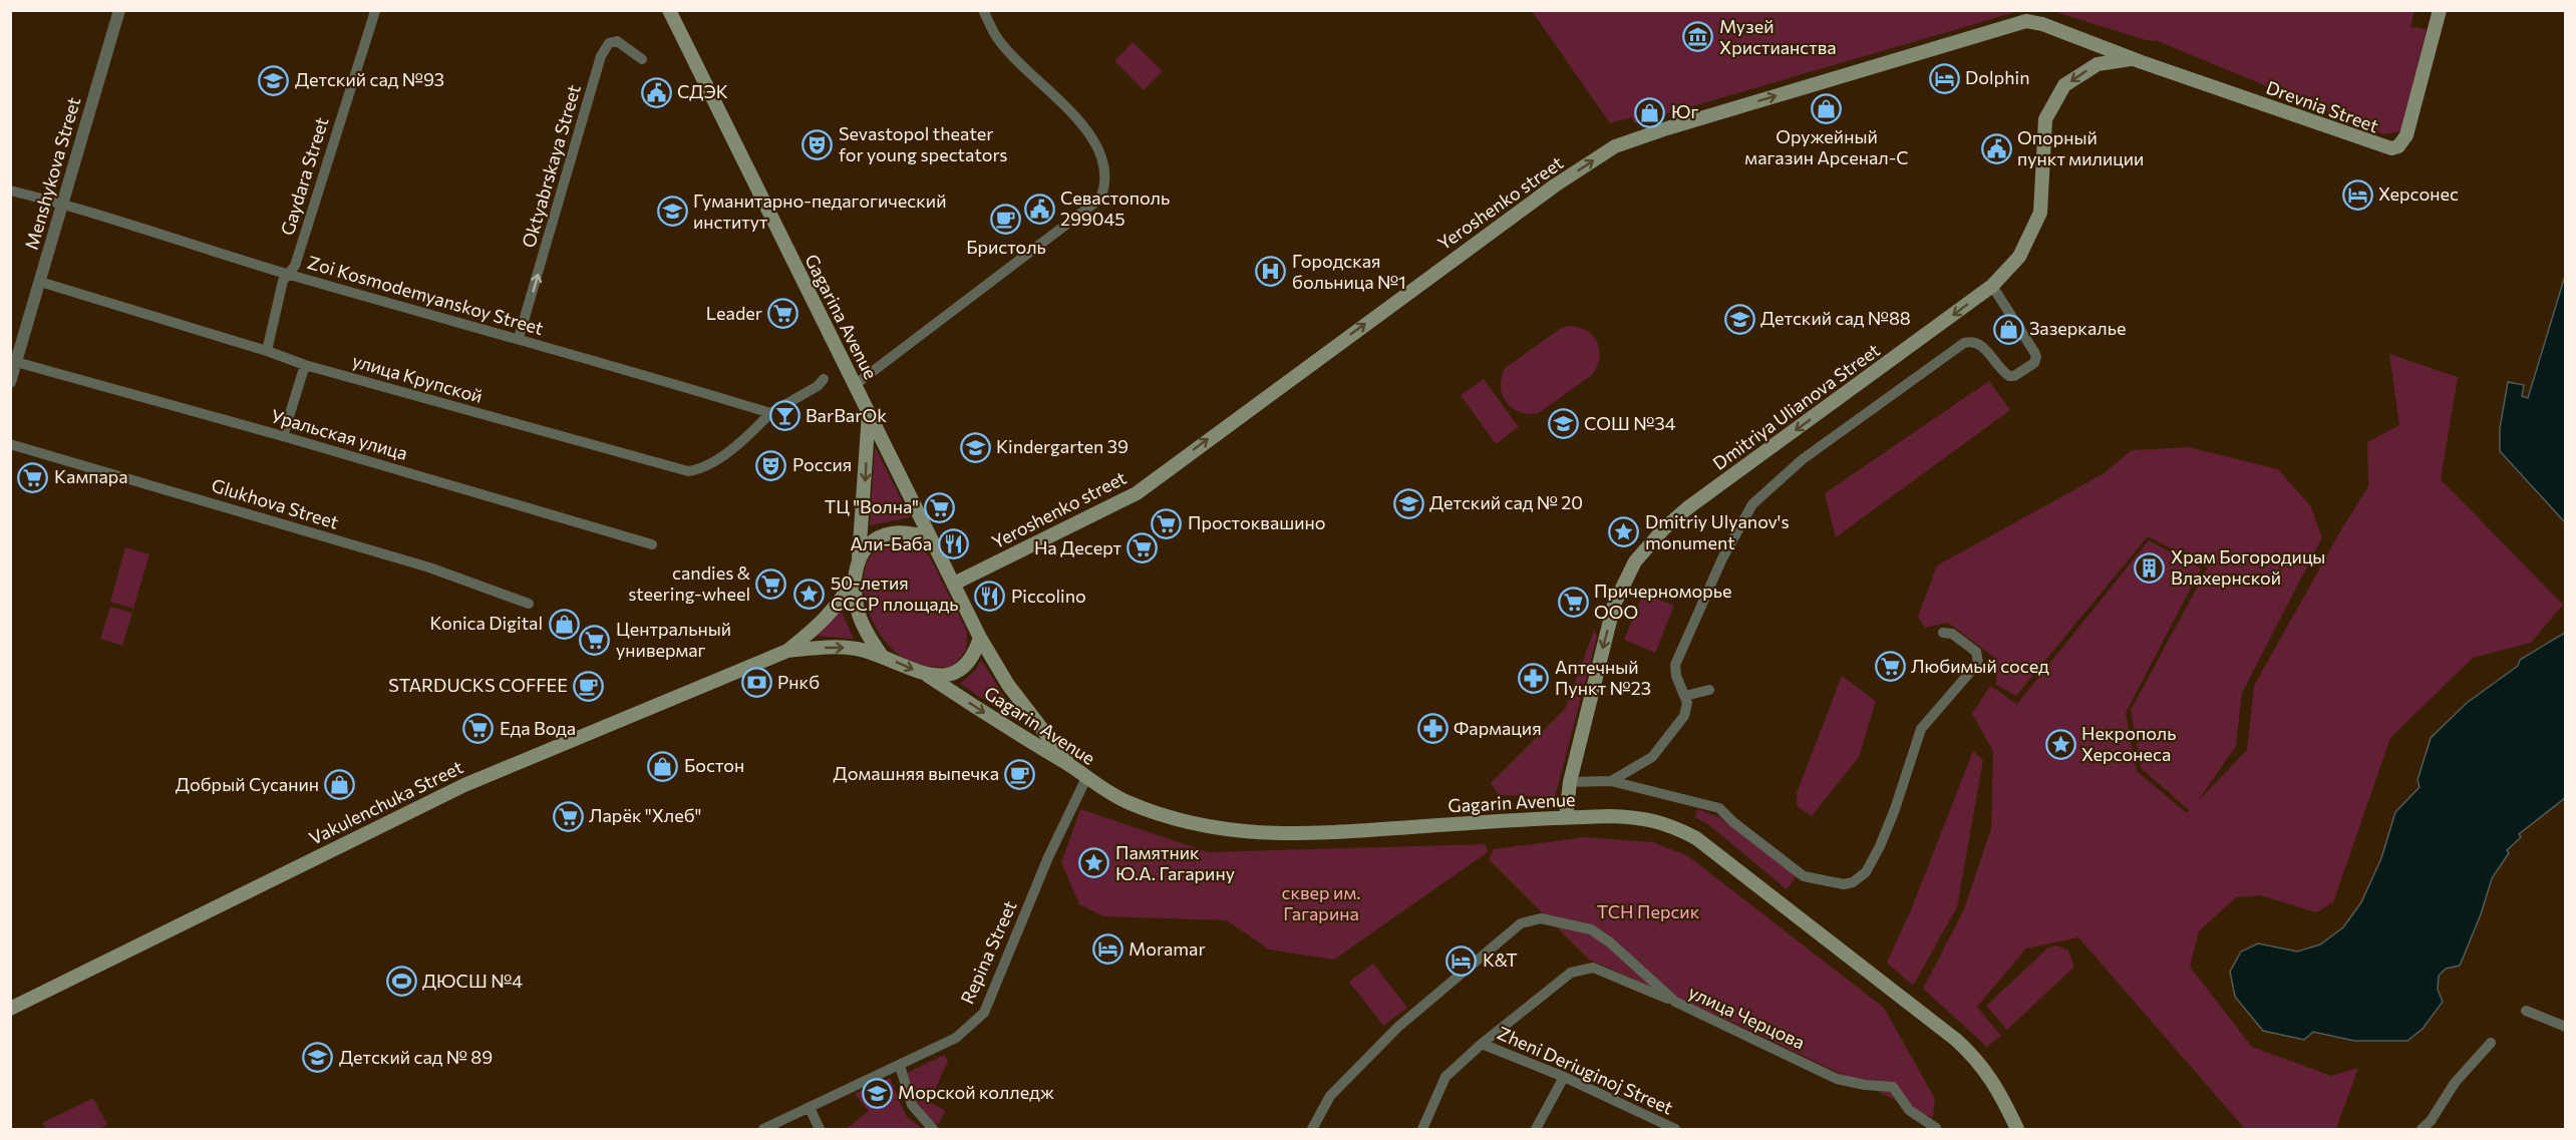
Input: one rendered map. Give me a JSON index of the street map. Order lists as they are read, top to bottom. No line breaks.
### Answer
{"streets":{"main road":["Drevnia Street","Yeroshenko street","Gagarina Avenue","Dmitriya Ulianova Street","Gagarin Avenue","Vakulenchuka Street"],"street":["Oktyabrskaya Street","Menshykova Street","Gaydara Street","Zoi Kosmodemyanskoy Street","улица Крупской","Уральская улица","Glukhova Street","Repina Street","улица Черцова","Zheni Deriuginoj Street"]},"crossings":[["Drevnia Street","Yeroshenko street"],["Drevnia Street","Dmitriya Ulianova Street"],["Oktyabrskaya Street","Zoi Kosmodemyanskoy Street"],["Menshykova Street","Zoi Kosmodemyanskoy Street"],["Menshykova Street","улица Крупской"],["Menshykova Street","Уральская улица"],["Gaydara Street","Zoi Kosmodemyanskoy Street"],["Gaydara Street","улица Крупской"],["Yeroshenko street","Gagarina Avenue"],["Yeroshenko street","Dmitriya Ulianova Street"],["Yeroshenko street","Gagarin Avenue"],["Yeroshenko street","Vakulenchuka Street"],["Zoi Kosmodemyanskoy Street","улица Крупской"],["Gagarina Avenue","Gagarin Avenue"],["Gagarina Avenue","Vakulenchuka Street"],["Dmitriya Ulianova Street","Gagarin Avenue"],["Gagarin Avenue","Vakulenchuka Street"],["Gagarin Avenue","Repina Street"]],"one_way":["Oktyabrskaya Street","Yeroshenko street","Dmitriya Ulianova Street"],"parks":["сквер им. Гагарина","ТСН Персик"],"places":{"museum":["Музей Христианства"],"hotel":["Dolphin","Херсонес","Moramar","К&Т"],"school or university":["Детский сад №93","Гуманитарно-педагогический институт","Детский сад №88","СОШ №34","Kindergarten 39","Детский сад № 20","Детский сад № 89","Морской колледж"],"public building":["СДЭК","Опорный пункт милиции","Севастополь 299045"],"shop":["Оружейный магазин Арсенал-С","Юг","Зазеркалье","Konica Digital","Бостон","Добрый Сусанин"],"theatre":["Sevastopol theater for young spectators","Россия"],"cafe":["Бристоль","STARDUCKS COFFEE","Домашняя выпечка"],"hospital":["Городская больница №1"],"supermarket":["Leader","Кампара","ТЦ \"Волна\"","Простоквашино","На Десерт","candies & steering-wheel","Причерноморье ООО","Центральный универмаг","Любимый сосед","Еда Вода","Ларёк \"Хлеб\""],"bar":["BarBarOk"],"place":["Dmitriy Ulyanov's monument","50-летия СССР площадь","Некрополь Херсонеса","Памятник Ю.А. Гагарину"],"restaurant":["Али-Баба","Piccolino"],"building":["Храм Богородицы Влахернской"],"pharmacy":["Аптечный Пункт №23","Фармация"],"bank":["Рнкб"],"sports":["ДЮСШ №4"]}}
